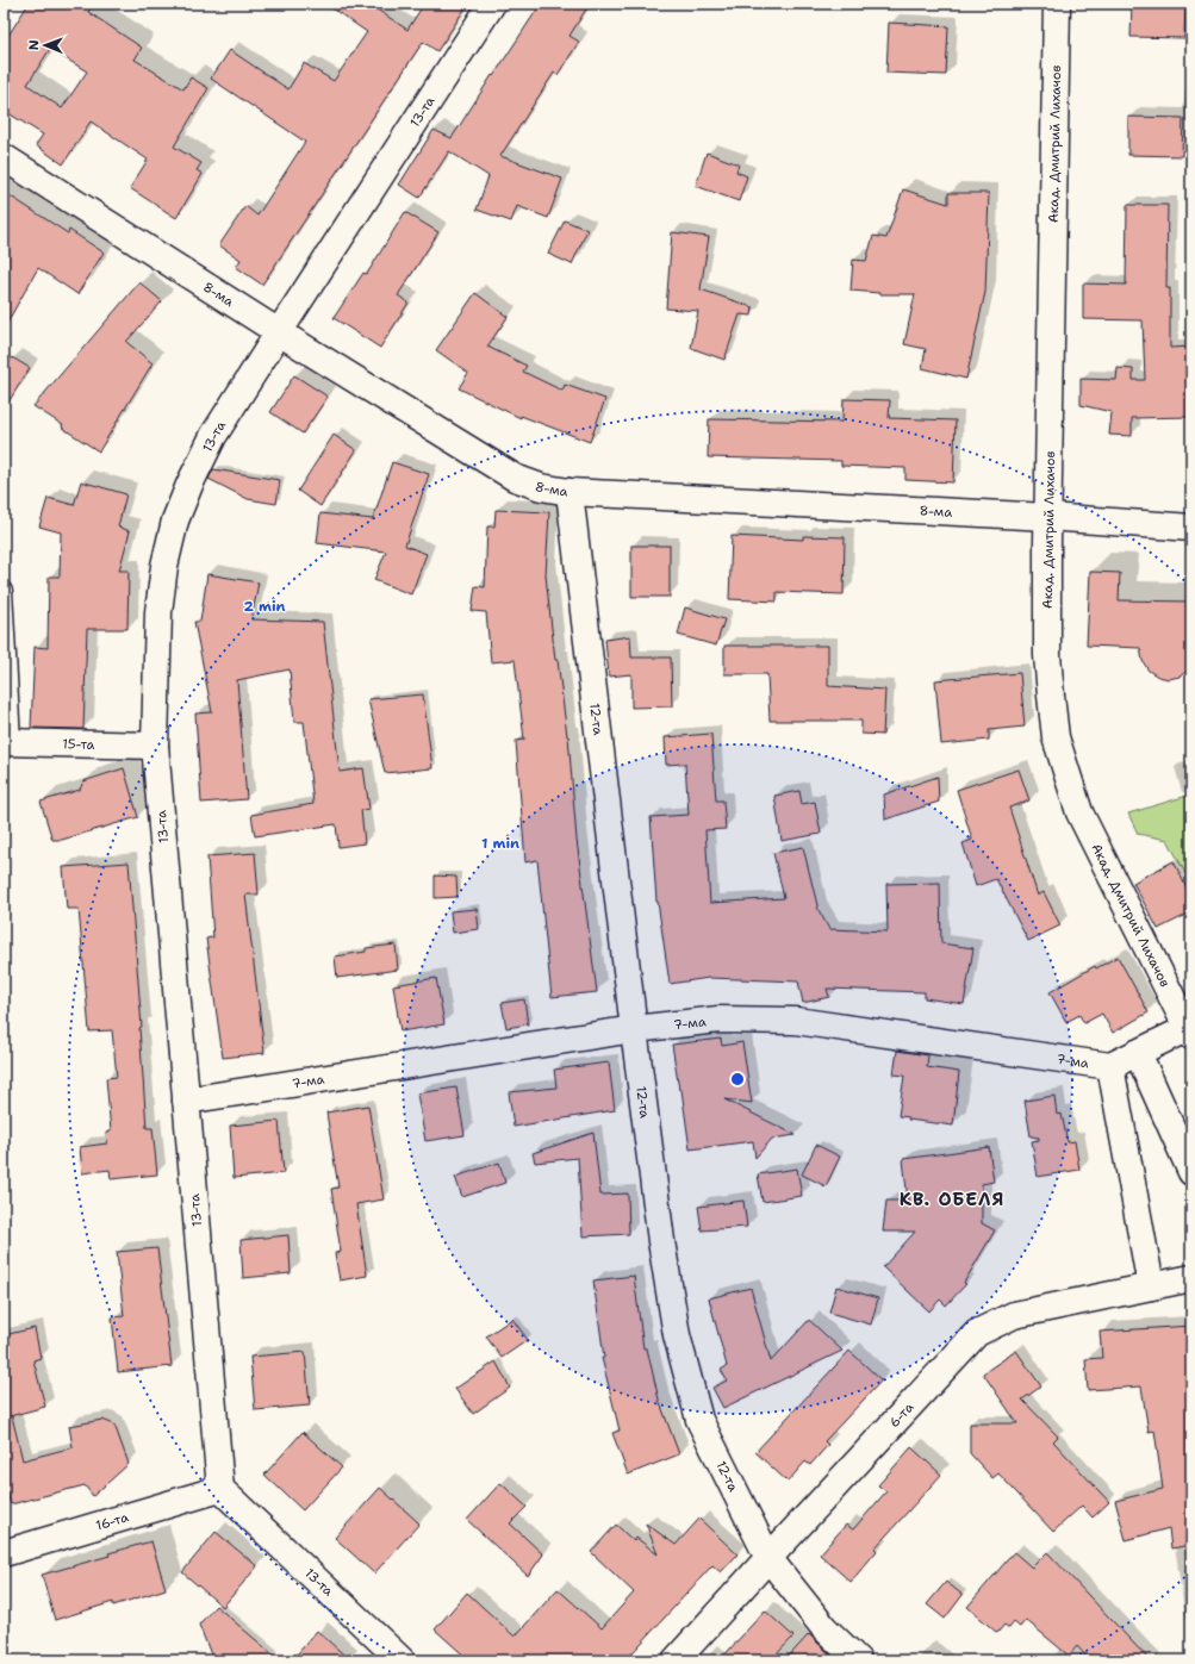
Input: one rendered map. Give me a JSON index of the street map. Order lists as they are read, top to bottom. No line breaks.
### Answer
{"streets":{"street":["13-та","Акад. Дмитрий Лихачов","8-ма","12-та","15-та","7-ма","6-та","16-та"]},"crossings":[["13-та","8-ма"],["13-та","15-та"],["13-та","7-ма"],["13-та","16-та"],["Акад. Дмитрий Лихачов","8-ма"],["8-ма","12-та"],["12-та","7-ма"],["12-та","6-та"]],"districts":["КВ. ОБЕЛЯ"],"north":"left","rings":["2 min","1 min"]}
